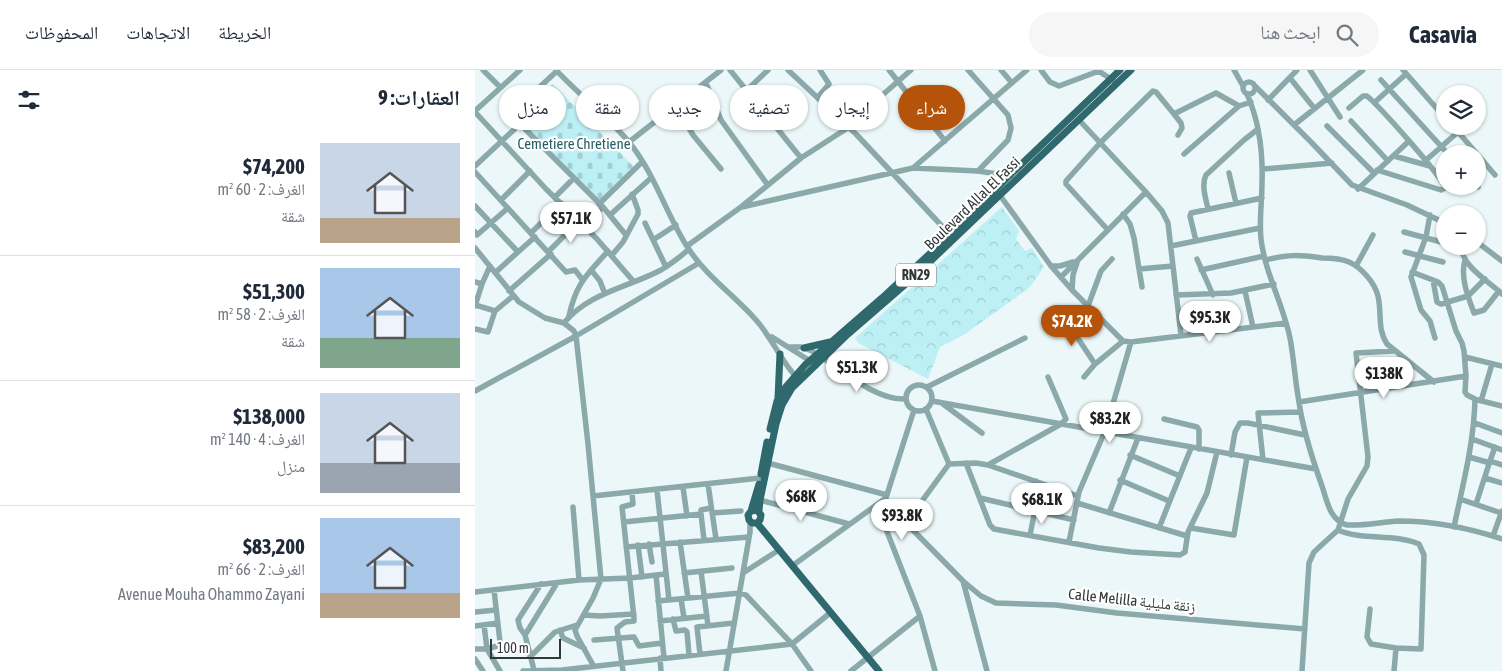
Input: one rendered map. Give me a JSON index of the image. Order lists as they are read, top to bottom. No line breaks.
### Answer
{"streets":{"main road":["Boulevard Allal El Fassi","RN29"],"street":["Calle Melilla زنقة مليلية"]},"parks":["Cemetiere Chretiene"],"scale_bar":"100 m","page":{"header":"Casavia","search":"ابحث هنا","nav":["الخريطة","الاتجاهات","المحفوظات"],"heading":"العقارات: 9","map_buttons":["+","−"],"chip":["شراء","إيجار","تصفية","جديد","شقة","منزل"],"list":[{"name":"$74,200","note":"الغرف: 2 · 60 m² · شقة"},{"name":"$51,300","note":"الغرف: 2 · 58 m² · شقة"},{"name":"$138,000","note":"الغرف: 4 · 140 m² · منزل"},{"name":"$83,200","note":"الغرف: 2 · 66 m² · Avenue Mouha Ohammo Zayani"}],"price":["$57.1K","$95.3K","$74.2K","$51.3K","$138K","$83.2K","$68K","$68.1K","$93.8K"],"scale":"100 m"}}
